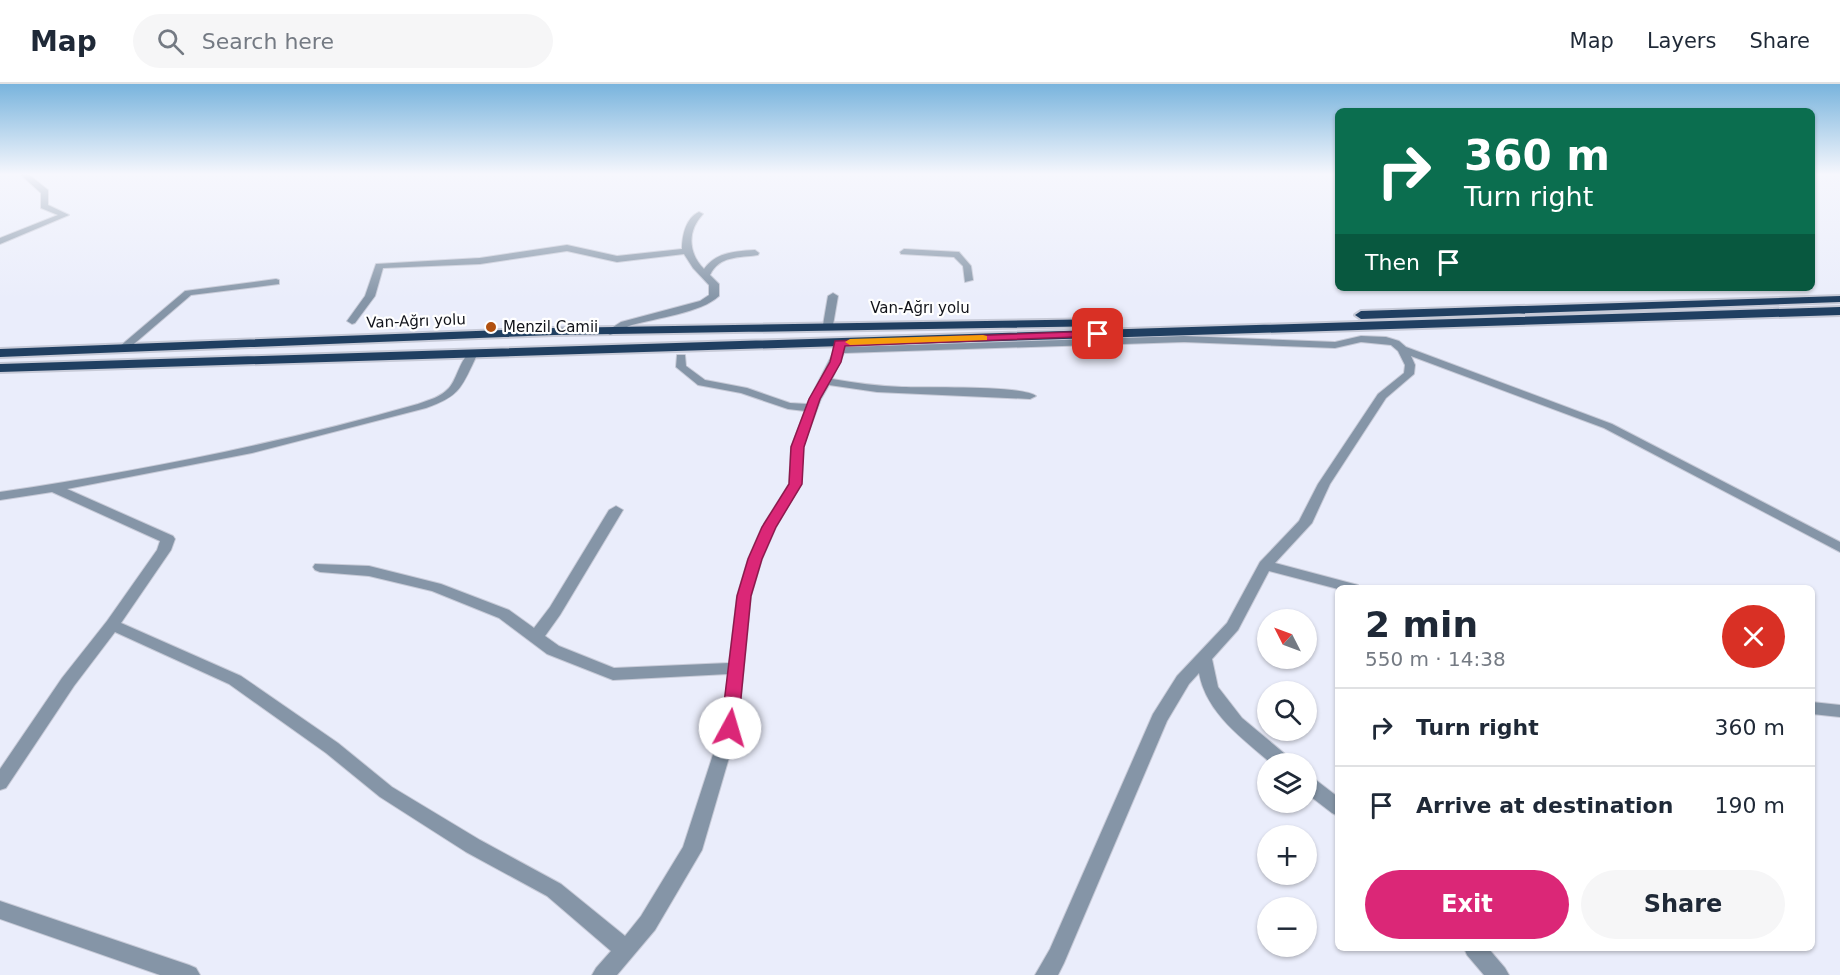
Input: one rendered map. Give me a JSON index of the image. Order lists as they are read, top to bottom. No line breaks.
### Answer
{"streets":{"highway":["Van-Ağrı yolu"]},"places":["Menzil Camii"],"north":"top left","page":{"header":"Map","search":"Search here","nav":["Map","Layers","Share"],"turn":["360 m","Turn right"],"then":"Then","heading":["2 min","550 m · 14:38"],"map_buttons":["+","−"],"list":[{"name":"Turn right","value":"360 m"},{"name":"Arrive at destination","value":"190 m"}],"buttons":["Exit","Share"]}}
